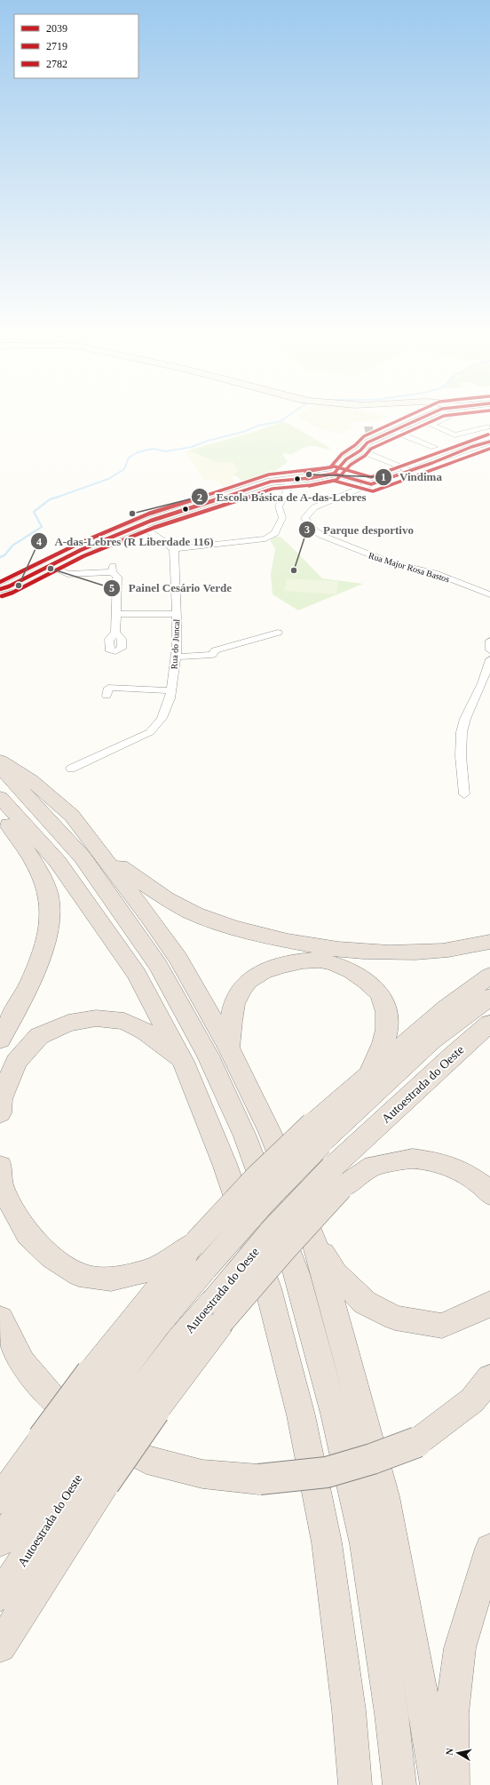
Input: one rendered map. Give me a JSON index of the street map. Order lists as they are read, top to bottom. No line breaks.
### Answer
{"streets":{"highway":["Autoestrada do Oeste"],"street":["Rua Major Rosa Bastos","Rua do Juncal"]},"places":["Vindima","Escola Básica de A-das-Lebres","Painel Cesário Verde","Parque desportivo","A-das-Lebres (R Liberdade 116)"],"lines":["transit line 2039","transit line 2719","transit line 2782"],"legend":["2039","2719","2782"],"north":"left"}
